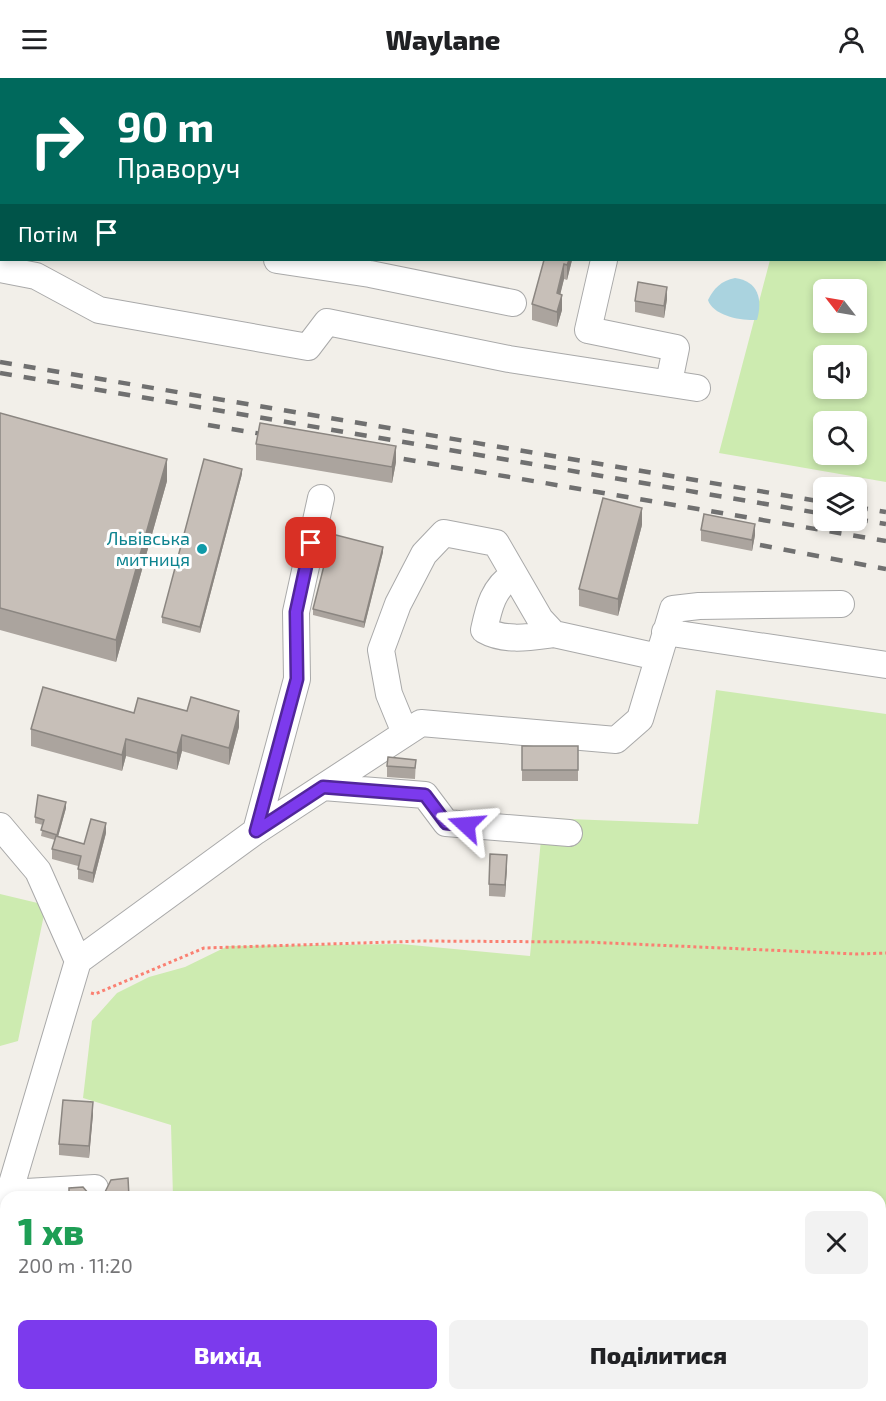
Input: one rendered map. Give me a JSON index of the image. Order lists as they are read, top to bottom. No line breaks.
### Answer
{"places":["Львівська митниця"],"north":"top left","page":{"header":"Waylane","turn":["90 m","Праворуч"],"then":"Потім","heading":["1 хв","200 m · 11:20"],"buttons":["Вихід","Поділитися"]}}
